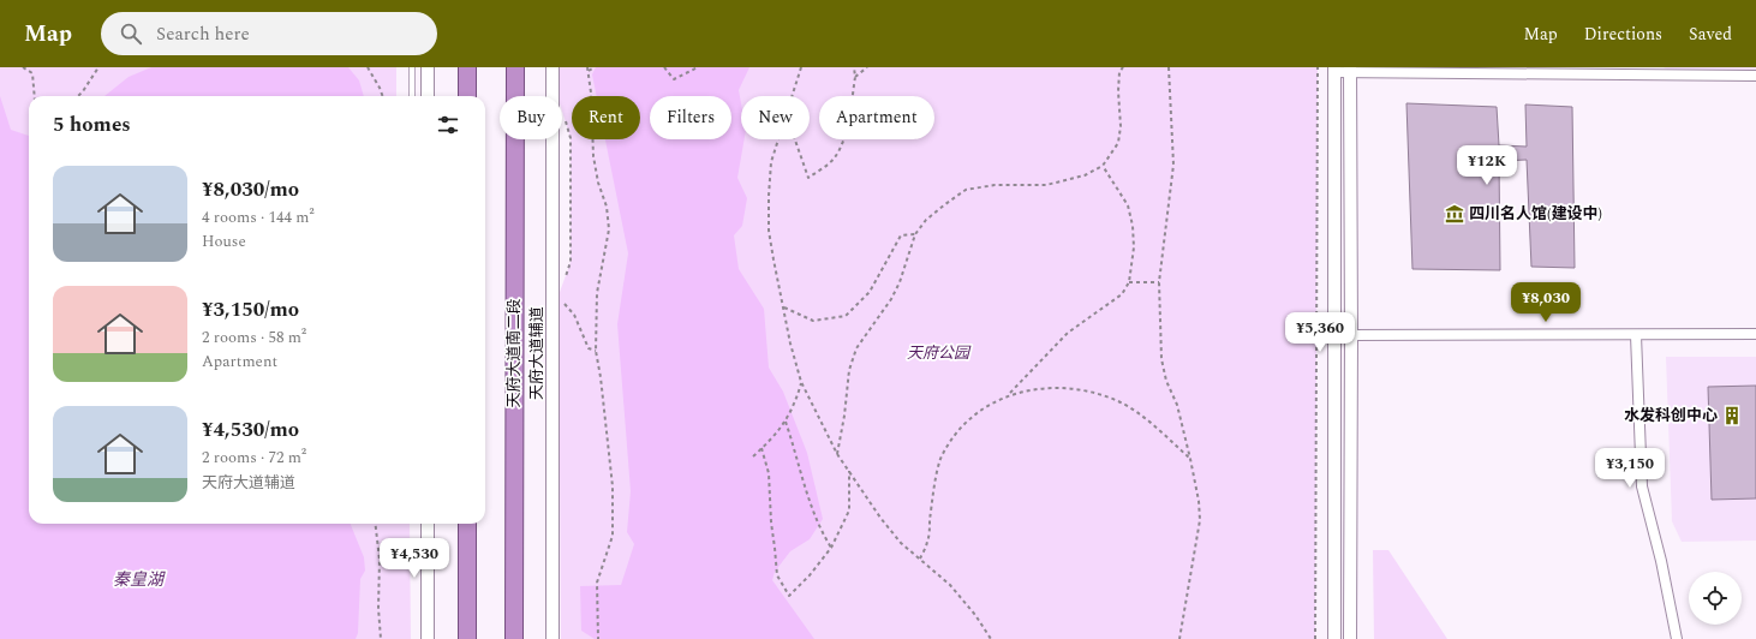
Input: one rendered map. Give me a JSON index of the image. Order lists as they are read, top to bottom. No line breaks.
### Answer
{"streets":{"highway":["天府大道南二段"],"street":["天府大道辅道"]},"water":["秦皇湖"],"parks":["天府公园"],"places":{"museum":["四川名人馆(建设中)"],"building":["水发科创中心"]},"page":{"header":"Map","search":"Search here","nav":["Map","Directions","Saved"],"chip":["Buy","Rent","Filters","New","Apartment"],"heading":"5 homes","price":["¥12K","¥8,030","¥5,360","¥3,150","¥4,530"],"list":[{"name":"¥8,030/mo","note":"4 rooms · 144 m² · House"},{"name":"¥3,150/mo","note":"2 rooms · 58 m² · Apartment"},{"name":"¥4,530/mo","note":"2 rooms · 72 m² · 天府大道辅道"}]}}
